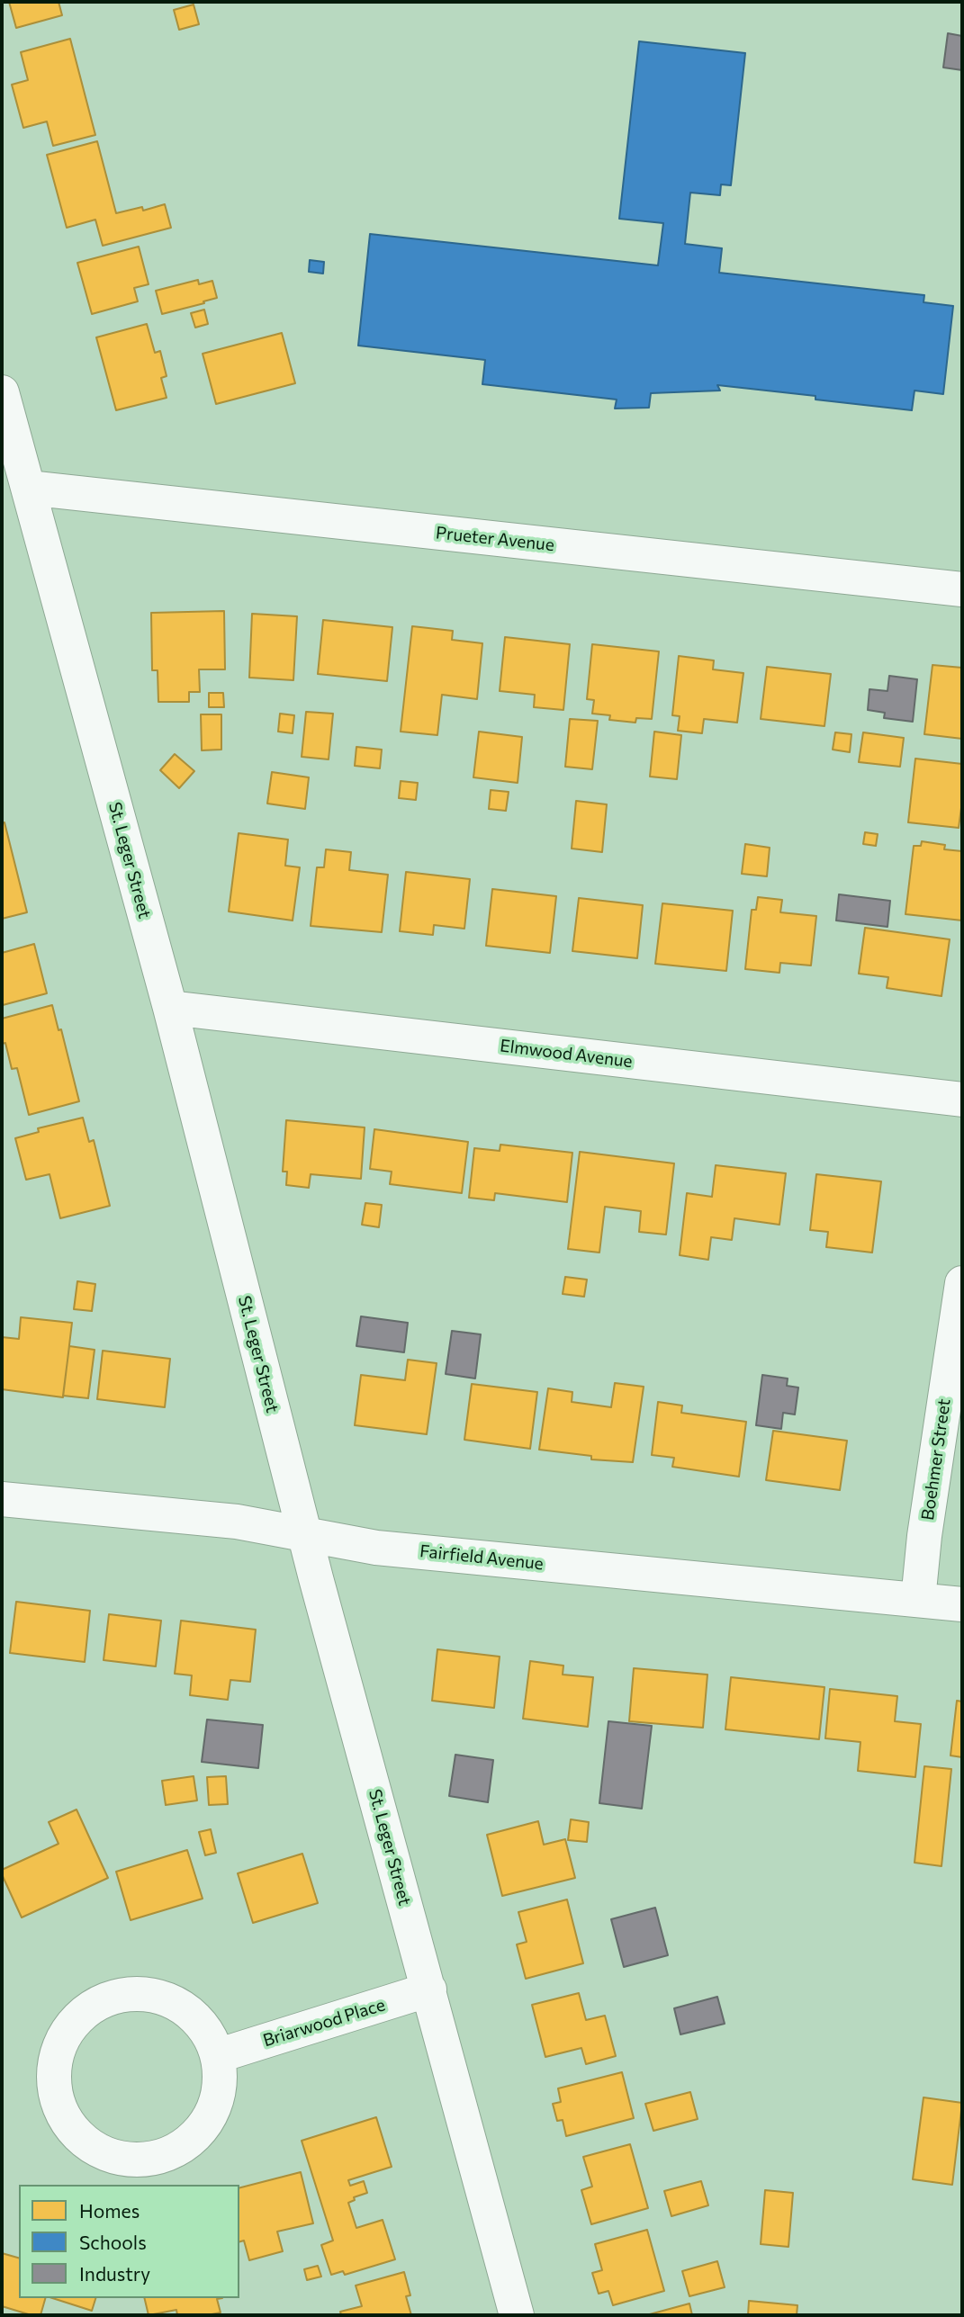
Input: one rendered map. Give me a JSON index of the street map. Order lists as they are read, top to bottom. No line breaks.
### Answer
{"streets":{"street":["Prueter Avenue","St. Leger Street","Elmwood Avenue","Boehmer Street","Fairfield Avenue","Briarwood Place"]},"crossings":[["Prueter Avenue","St. Leger Street"],["St. Leger Street","Elmwood Avenue"],["St. Leger Street","Fairfield Avenue"],["St. Leger Street","Briarwood Place"],["Boehmer Street","Fairfield Avenue"]],"legend":["Homes","Schools","Industry"]}
